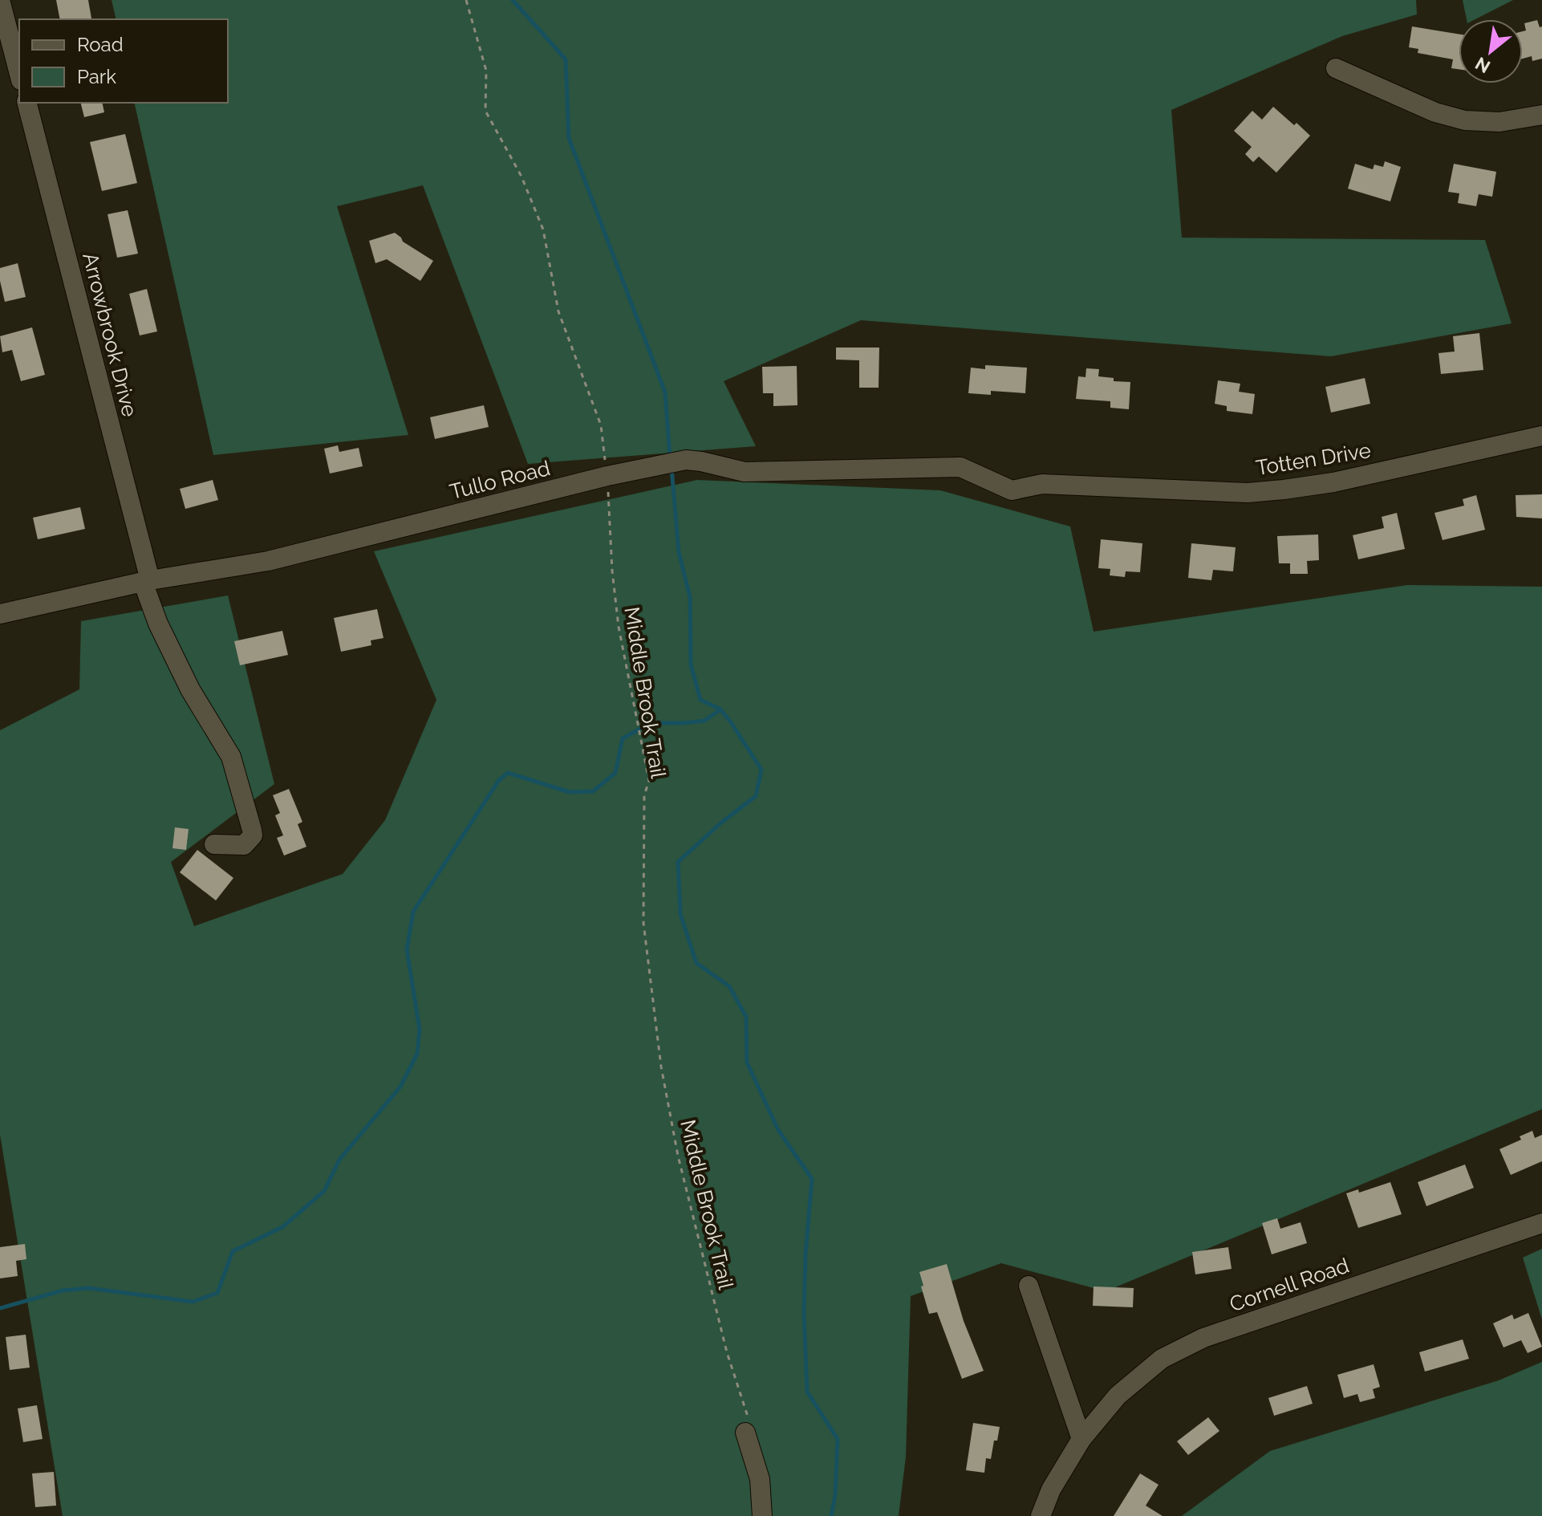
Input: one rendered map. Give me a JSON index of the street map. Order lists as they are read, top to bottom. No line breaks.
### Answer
{"streets":{"street":["Arrowbrook Drive","Totten Drive","Tullo Road","Cornell Road"],"path":["Middle Brook Trail"]},"crossings":[["Arrowbrook Drive","Tullo Road"],["Totten Drive","Tullo Road"],["Tullo Road","Middle Brook Trail"]],"legend":["Road","Park"],"north":"bottom left"}
